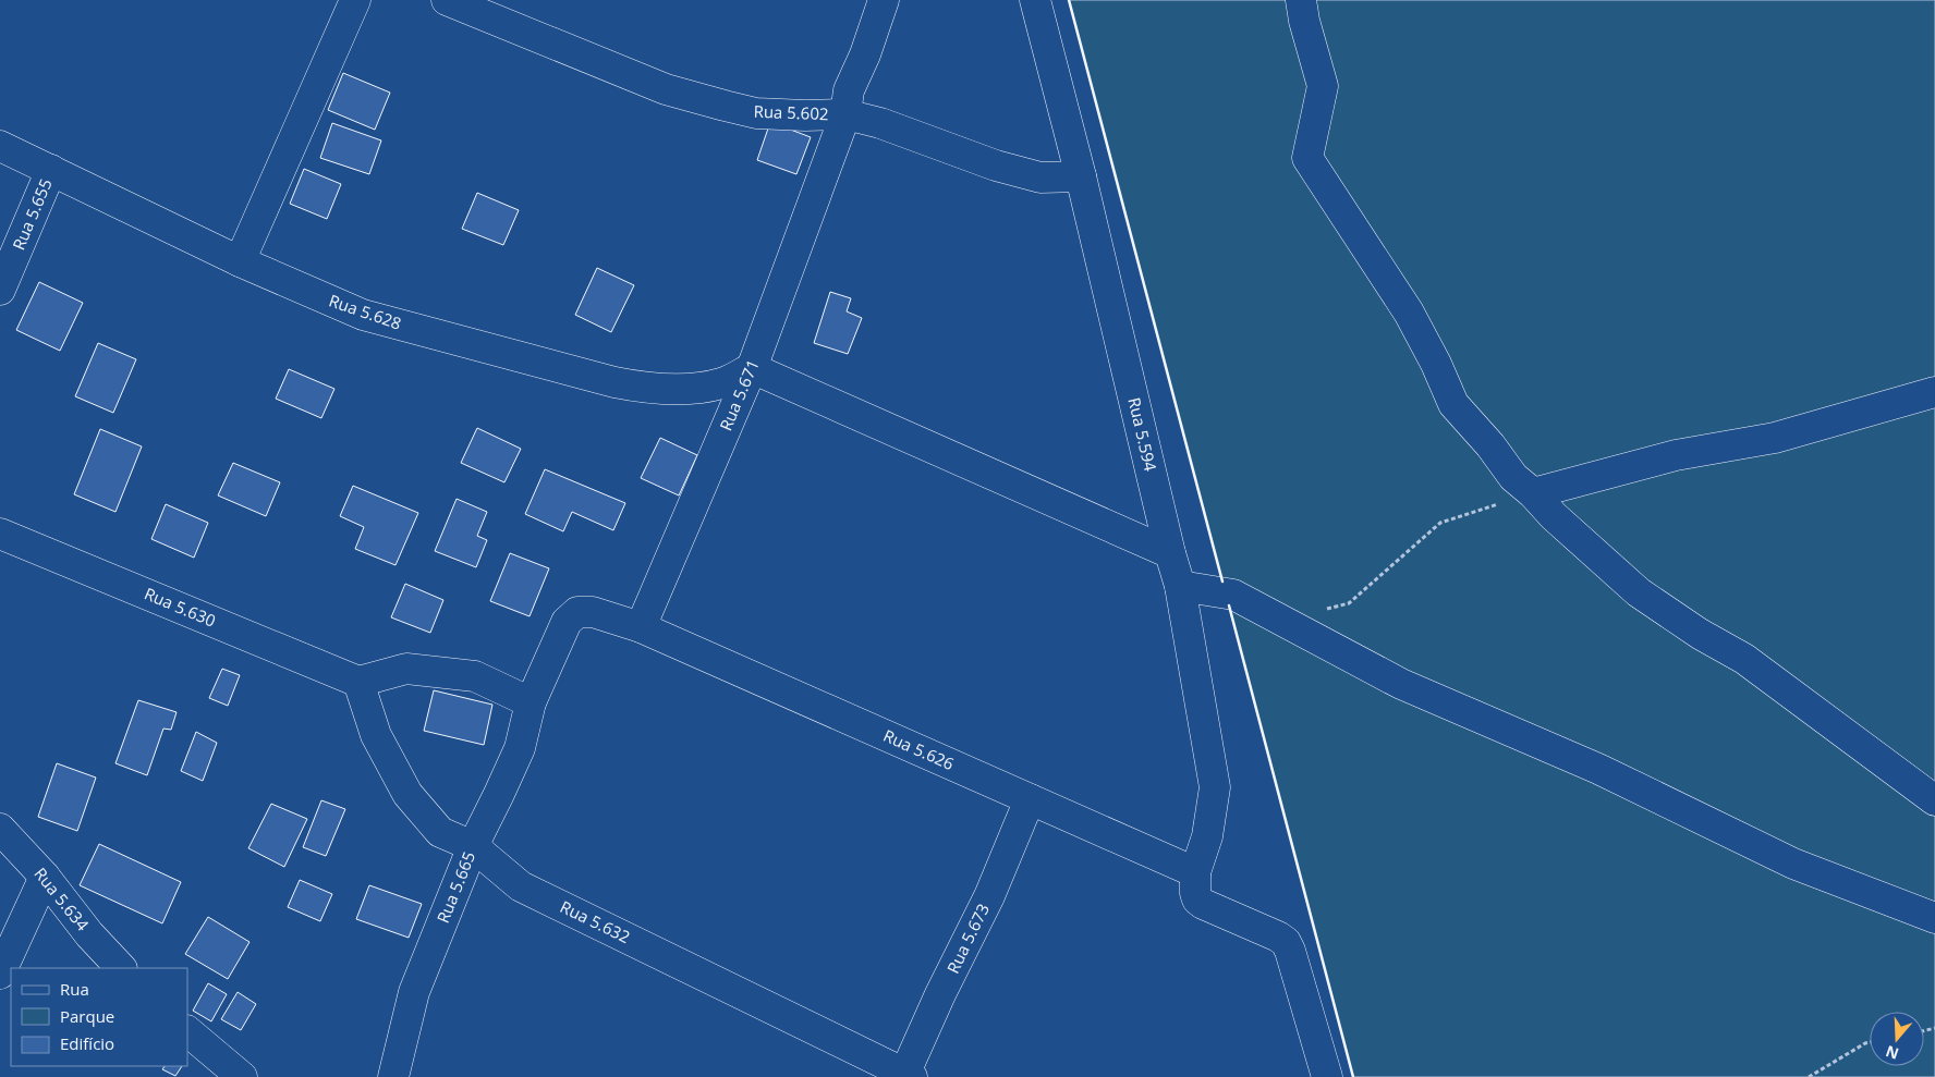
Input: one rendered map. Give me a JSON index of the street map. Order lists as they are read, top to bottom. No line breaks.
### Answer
{"streets":{"street":["Rua 5.602","Rua 5.655","Rua 5.628","Rua 5.671","Rua 5.594","Rua 5.630","Rua 5.626","Rua 5.665","Rua 5.634","Rua 5.632","Rua 5.673"]},"crossings":[["Rua 5.602","Rua 5.671"],["Rua 5.602","Rua 5.594"],["Rua 5.655","Rua 5.628"],["Rua 5.628","Rua 5.671"],["Rua 5.671","Rua 5.626"],["Rua 5.594","Rua 5.626"],["Rua 5.630","Rua 5.632"],["Rua 5.626","Rua 5.673"],["Rua 5.665","Rua 5.632"],["Rua 5.632","Rua 5.673"]],"legend":["Rua","Parque","Edifício"],"north":"bottom"}
